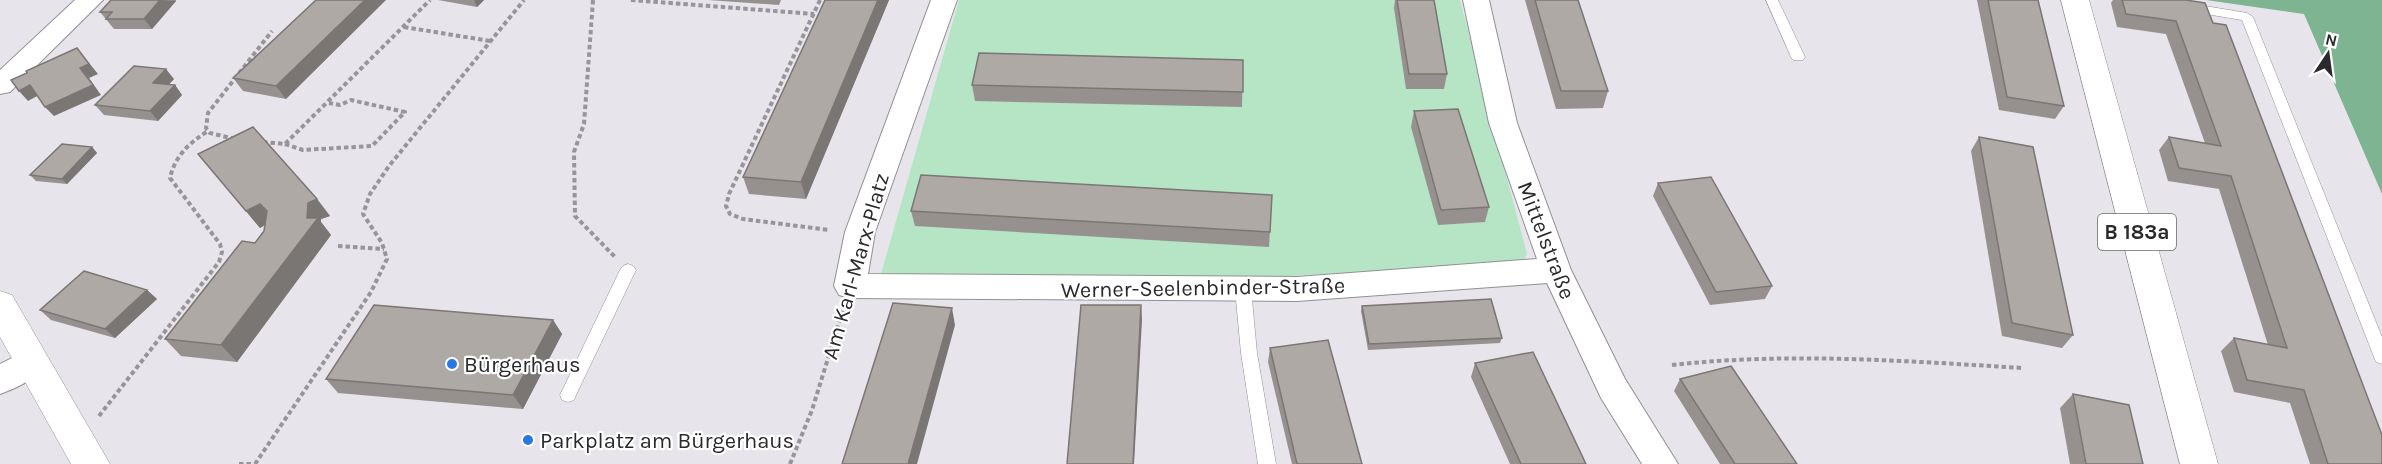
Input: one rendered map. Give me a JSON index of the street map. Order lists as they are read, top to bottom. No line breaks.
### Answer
{"streets":{"main road":["B 183a"],"street":["Mittelstraße","Am Karl-Marx-Platz","Werner-Seelenbinder-Straße"]},"crossings":[["Mittelstraße","Werner-Seelenbinder-Straße"],["Am Karl-Marx-Platz","Werner-Seelenbinder-Straße"]],"places":["Bürgerhaus","Parkplatz am Bürgerhaus"],"north":"top"}
